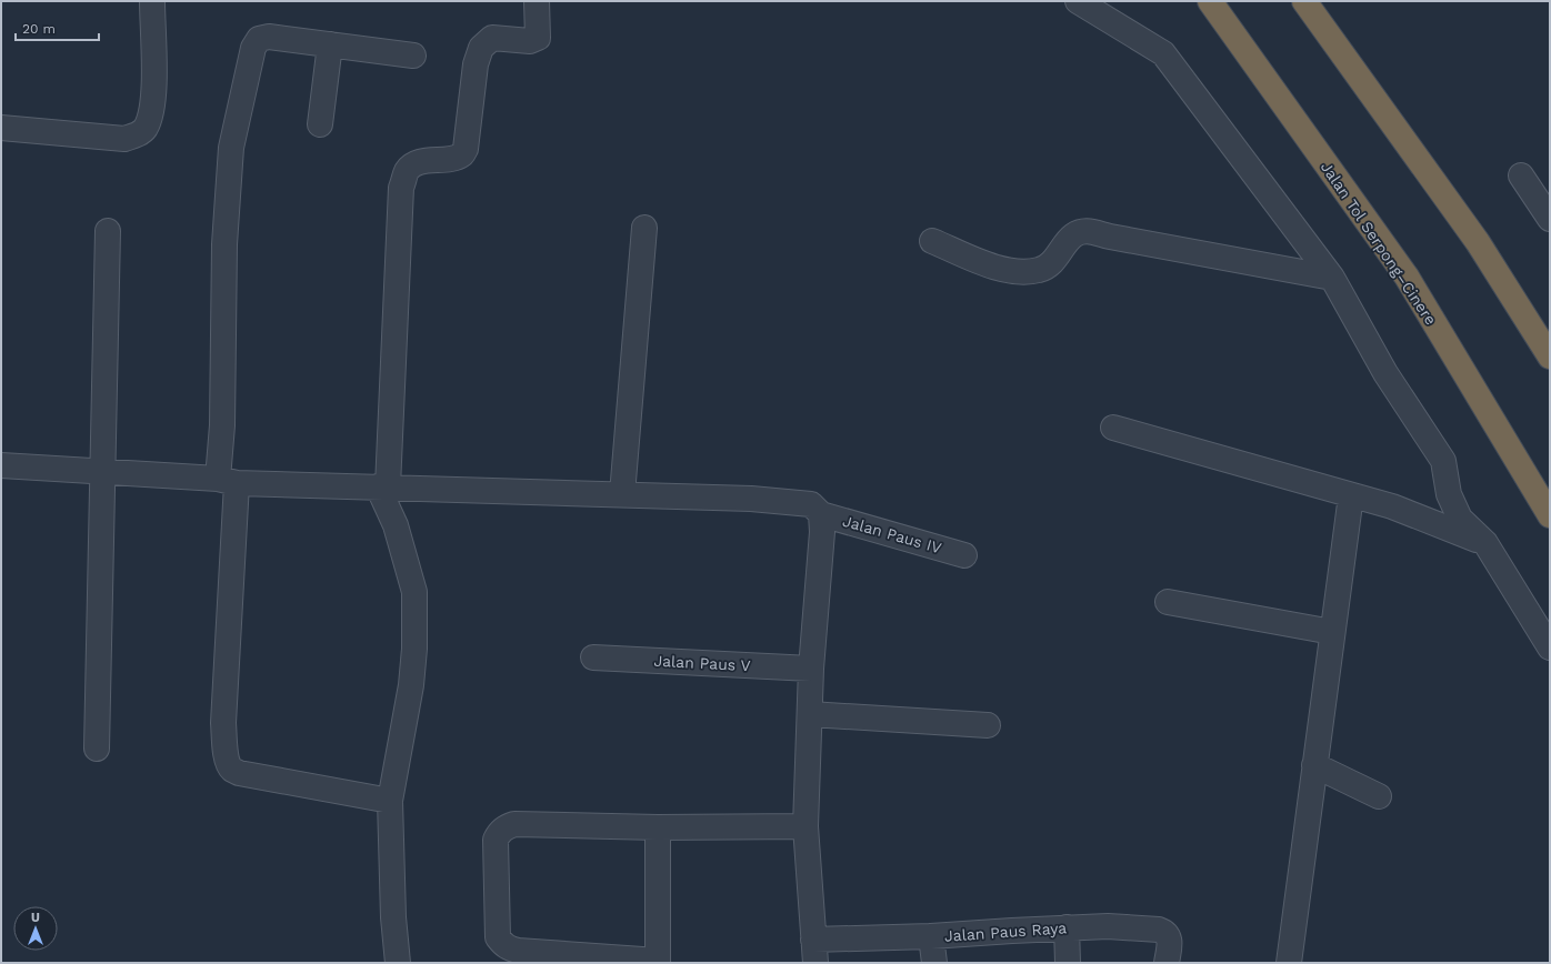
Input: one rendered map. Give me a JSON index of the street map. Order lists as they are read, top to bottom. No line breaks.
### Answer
{"streets":{"highway":["Jalan Tol Serpong–Cinere"],"street":["Jalan Paus IV","Jalan Paus V","Jalan Paus Raya"]},"scale_bar":"20 m","north":"top"}
